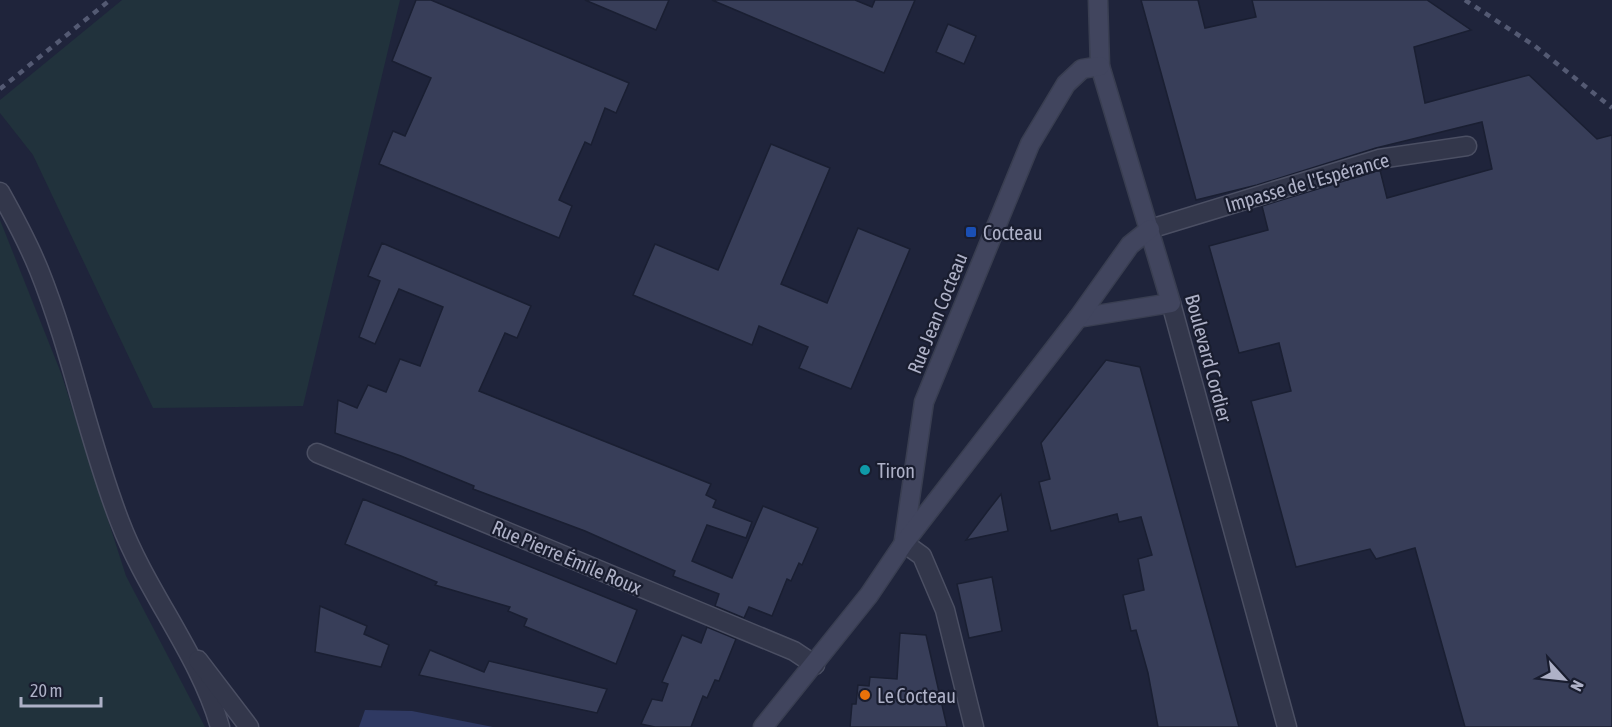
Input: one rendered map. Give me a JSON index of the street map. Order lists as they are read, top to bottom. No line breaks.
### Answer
{"streets":{"main road":["Rue Jean Cocteau","Boulevard Cordier"],"street":["Impasse de l'Espérance","Rue Pierre Émile Roux"]},"crossings":[["Impasse de l'Espérance","Rue Jean Cocteau"],["Impasse de l'Espérance","Boulevard Cordier"],["Rue Jean Cocteau","Boulevard Cordier"],["Rue Jean Cocteau","Rue Pierre Émile Roux"]],"places":{"transit":["Cocteau"],"other":["Tiron","Le Cocteau"]},"scale_bar":"20 m","north":"bottom right"}
